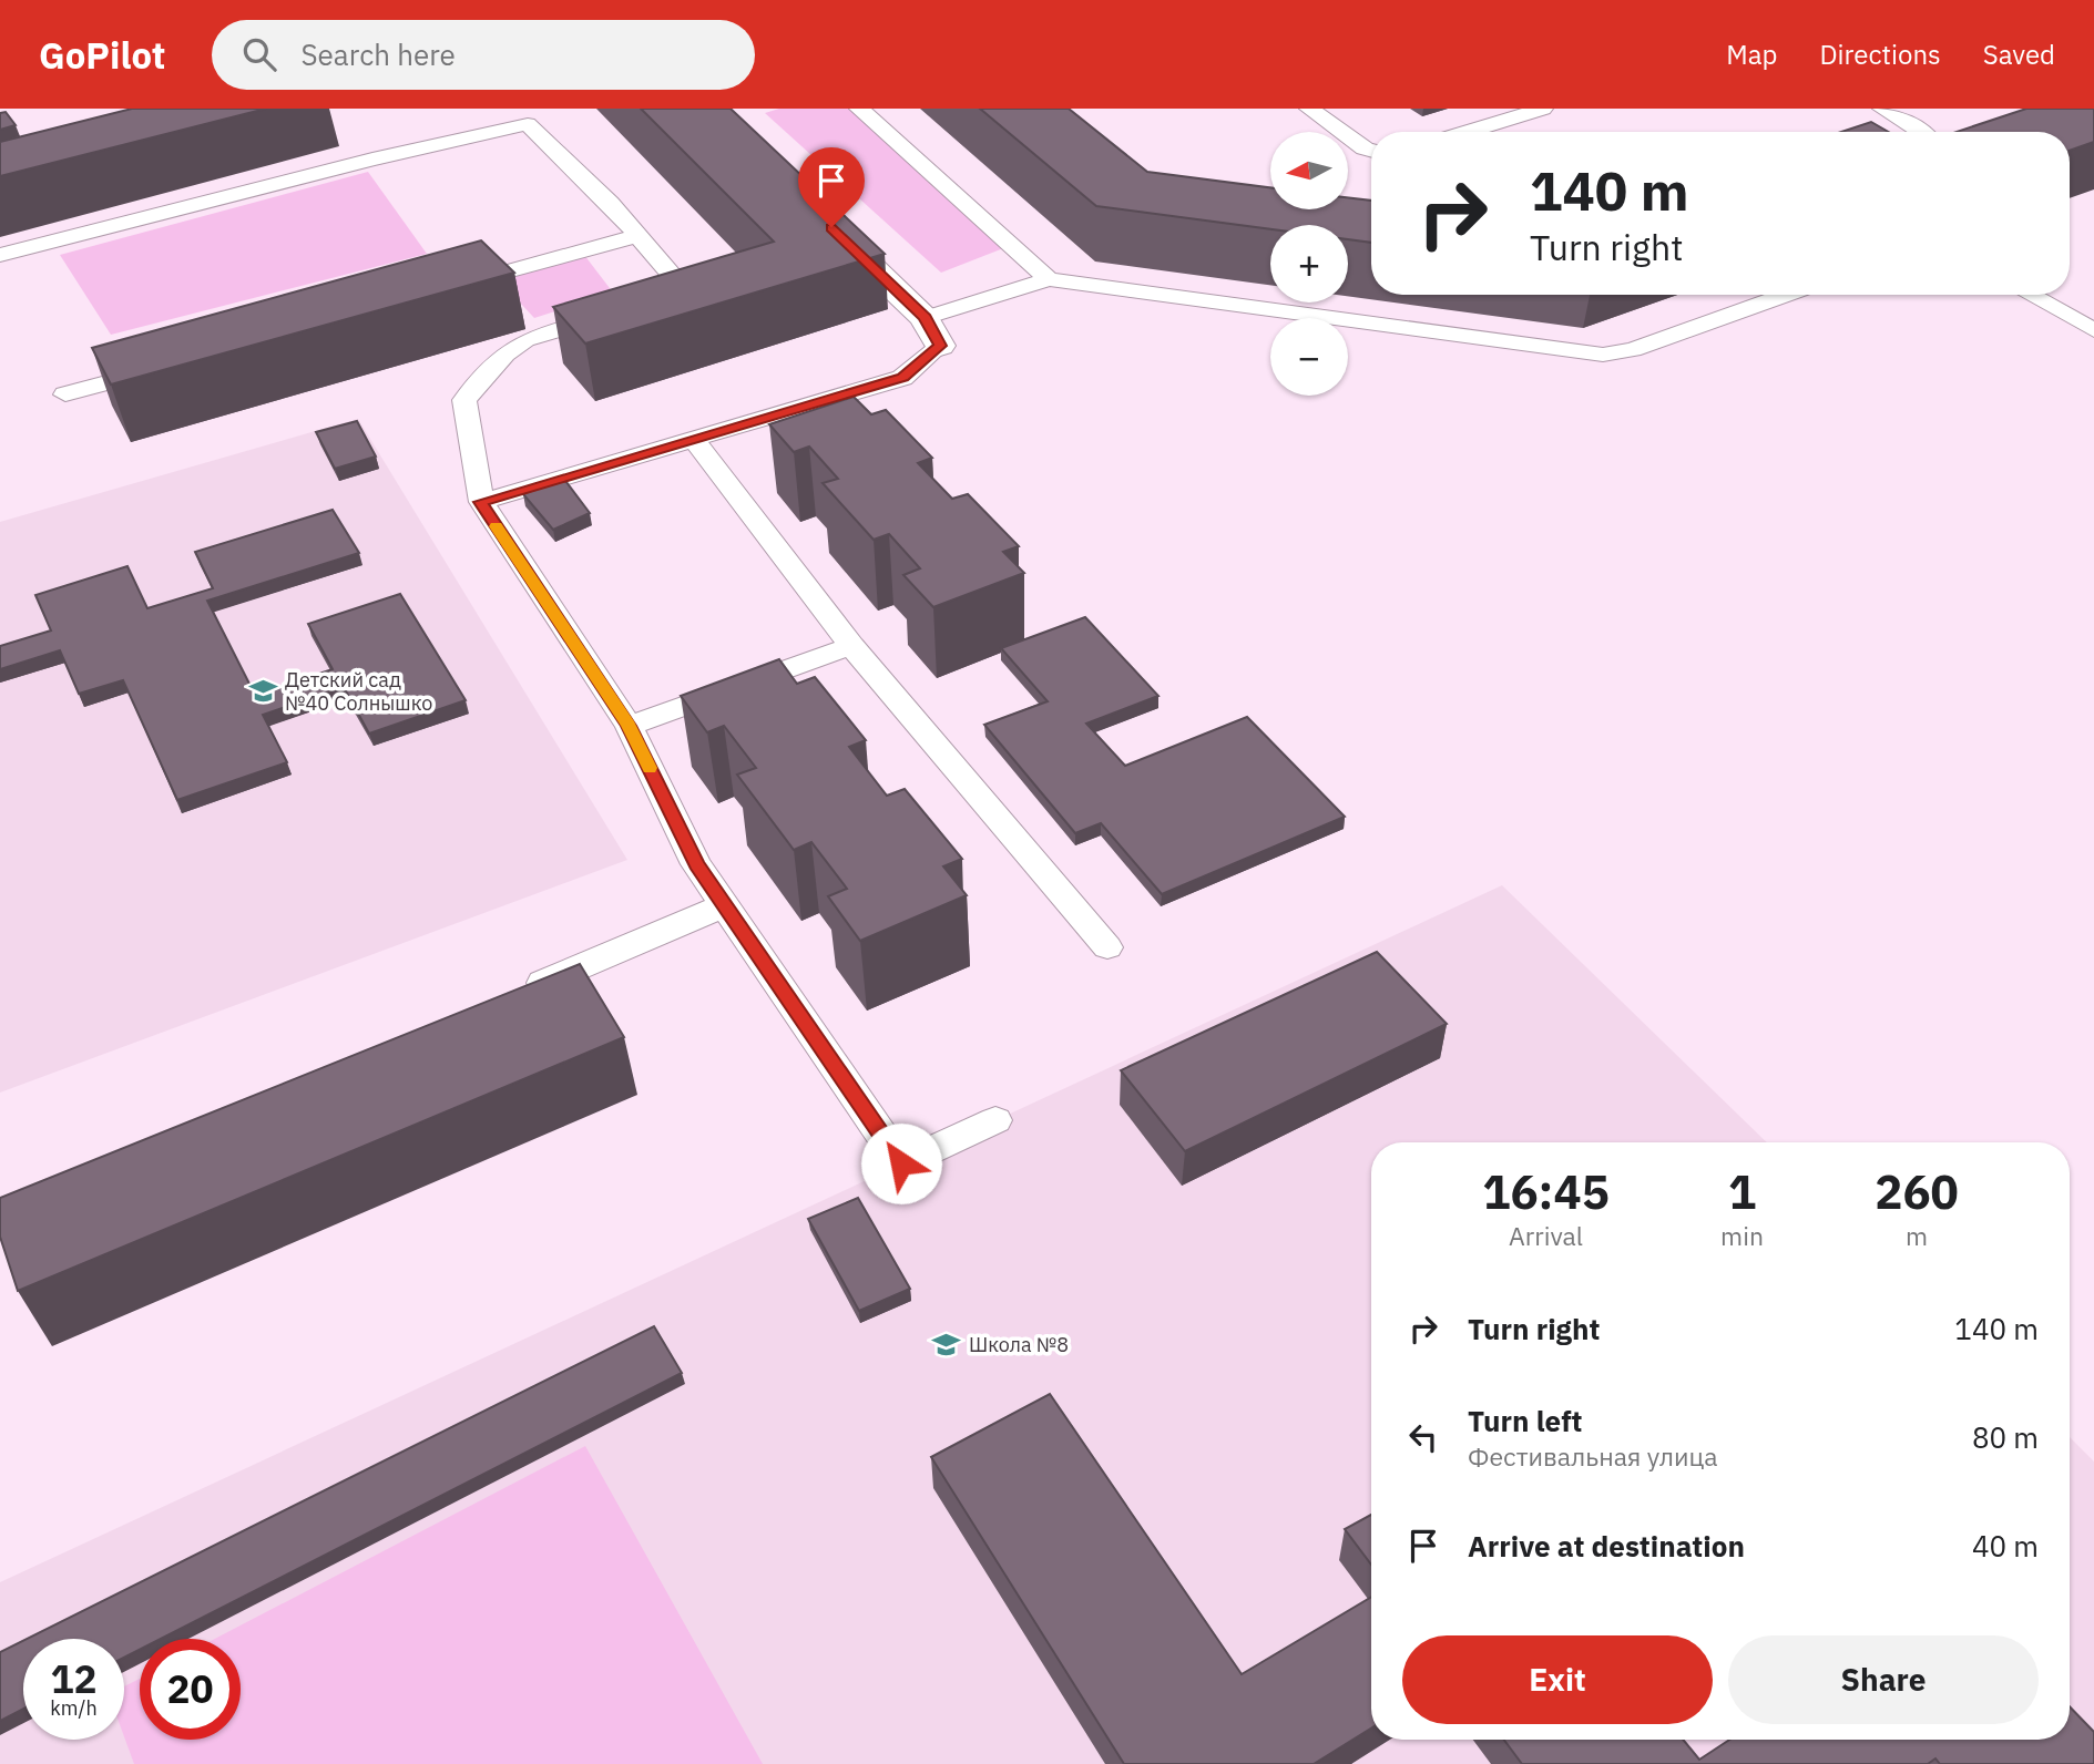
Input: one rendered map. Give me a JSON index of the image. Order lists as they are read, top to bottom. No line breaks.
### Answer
{"places":{"school or university":["Детский сад №40 Солнышко","Школа №8"]},"north":"left","page":{"header":"GoPilot","search":"Search here","nav":["Map","Directions","Saved"],"map_buttons":["+","−"],"turn":["140 m","Turn right"],"eta":["16:45","Arrival","1","min","260","m"],"list":[{"name":"Turn right","value":"140 m"},{"name":"Turn left","note":"Фестивальная улица","value":"80 m"},{"name":"Arrive at destination","value":"40 m"}],"buttons":["Exit","Share"],"speed":"12 km/h","limit":"20"}}
